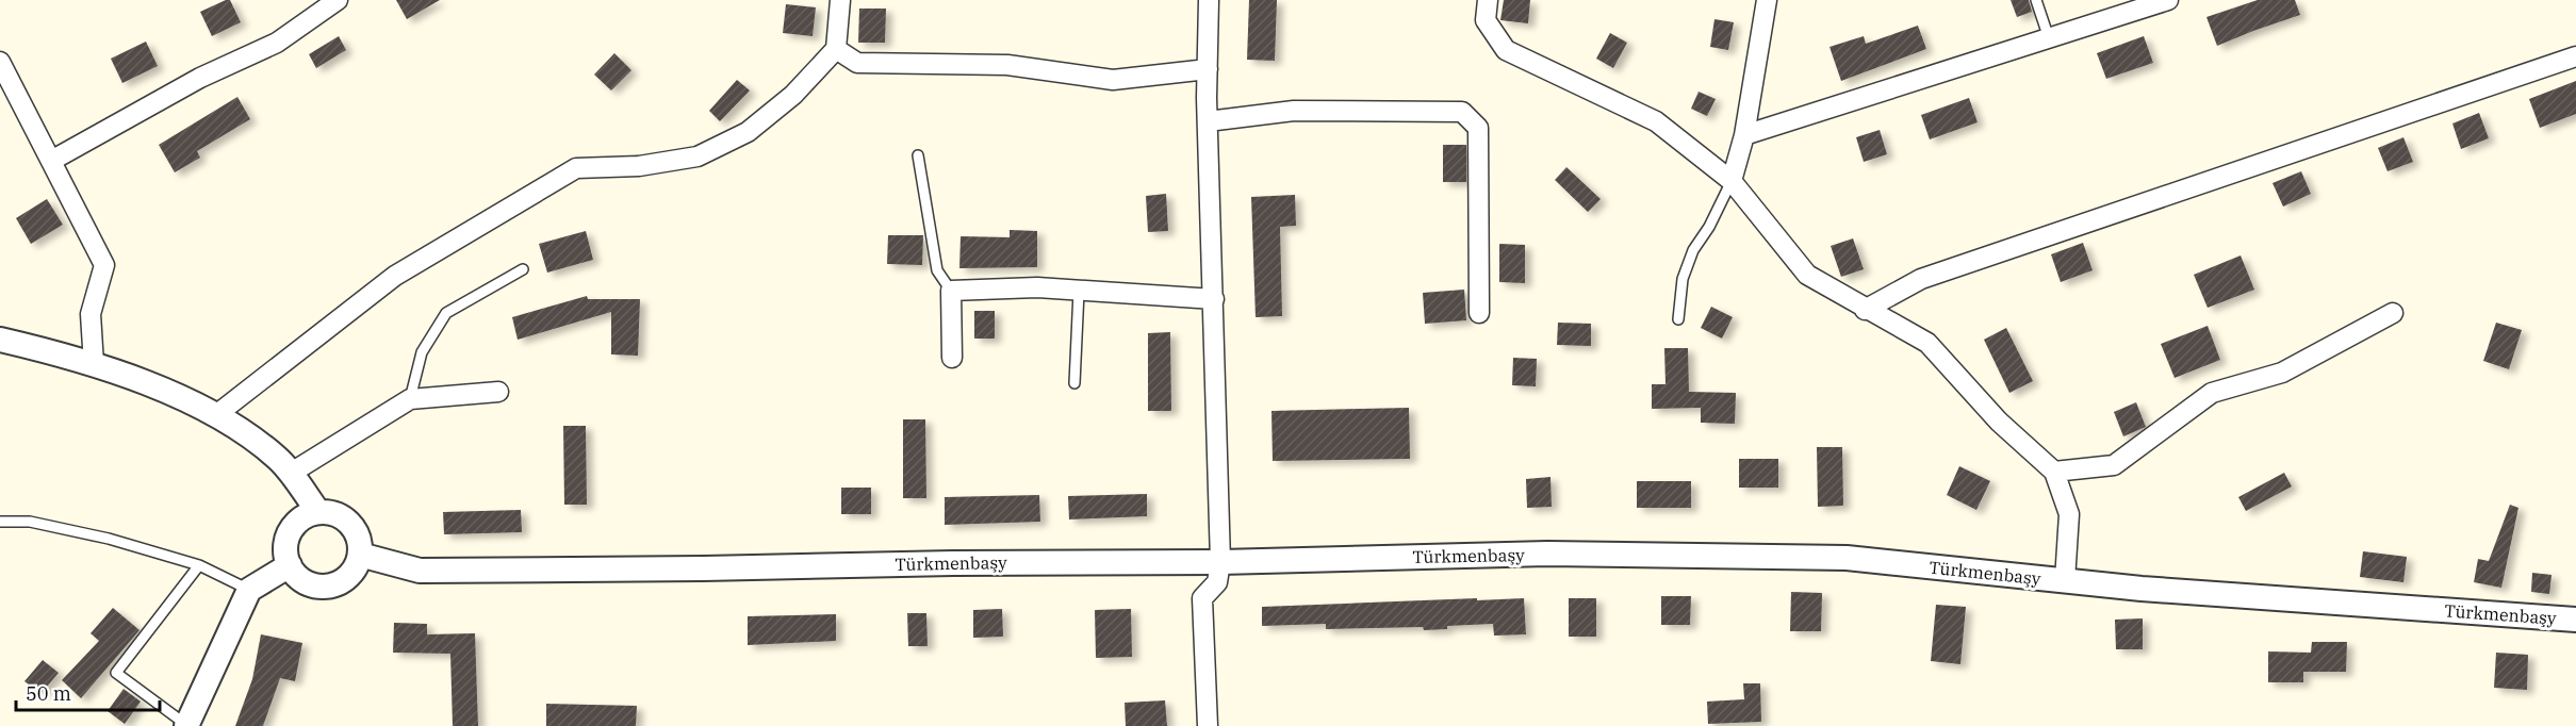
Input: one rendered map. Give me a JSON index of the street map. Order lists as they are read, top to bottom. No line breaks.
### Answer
{"streets":{"street":["Türkmenbaşy"]},"scale_bar":"50 m"}
